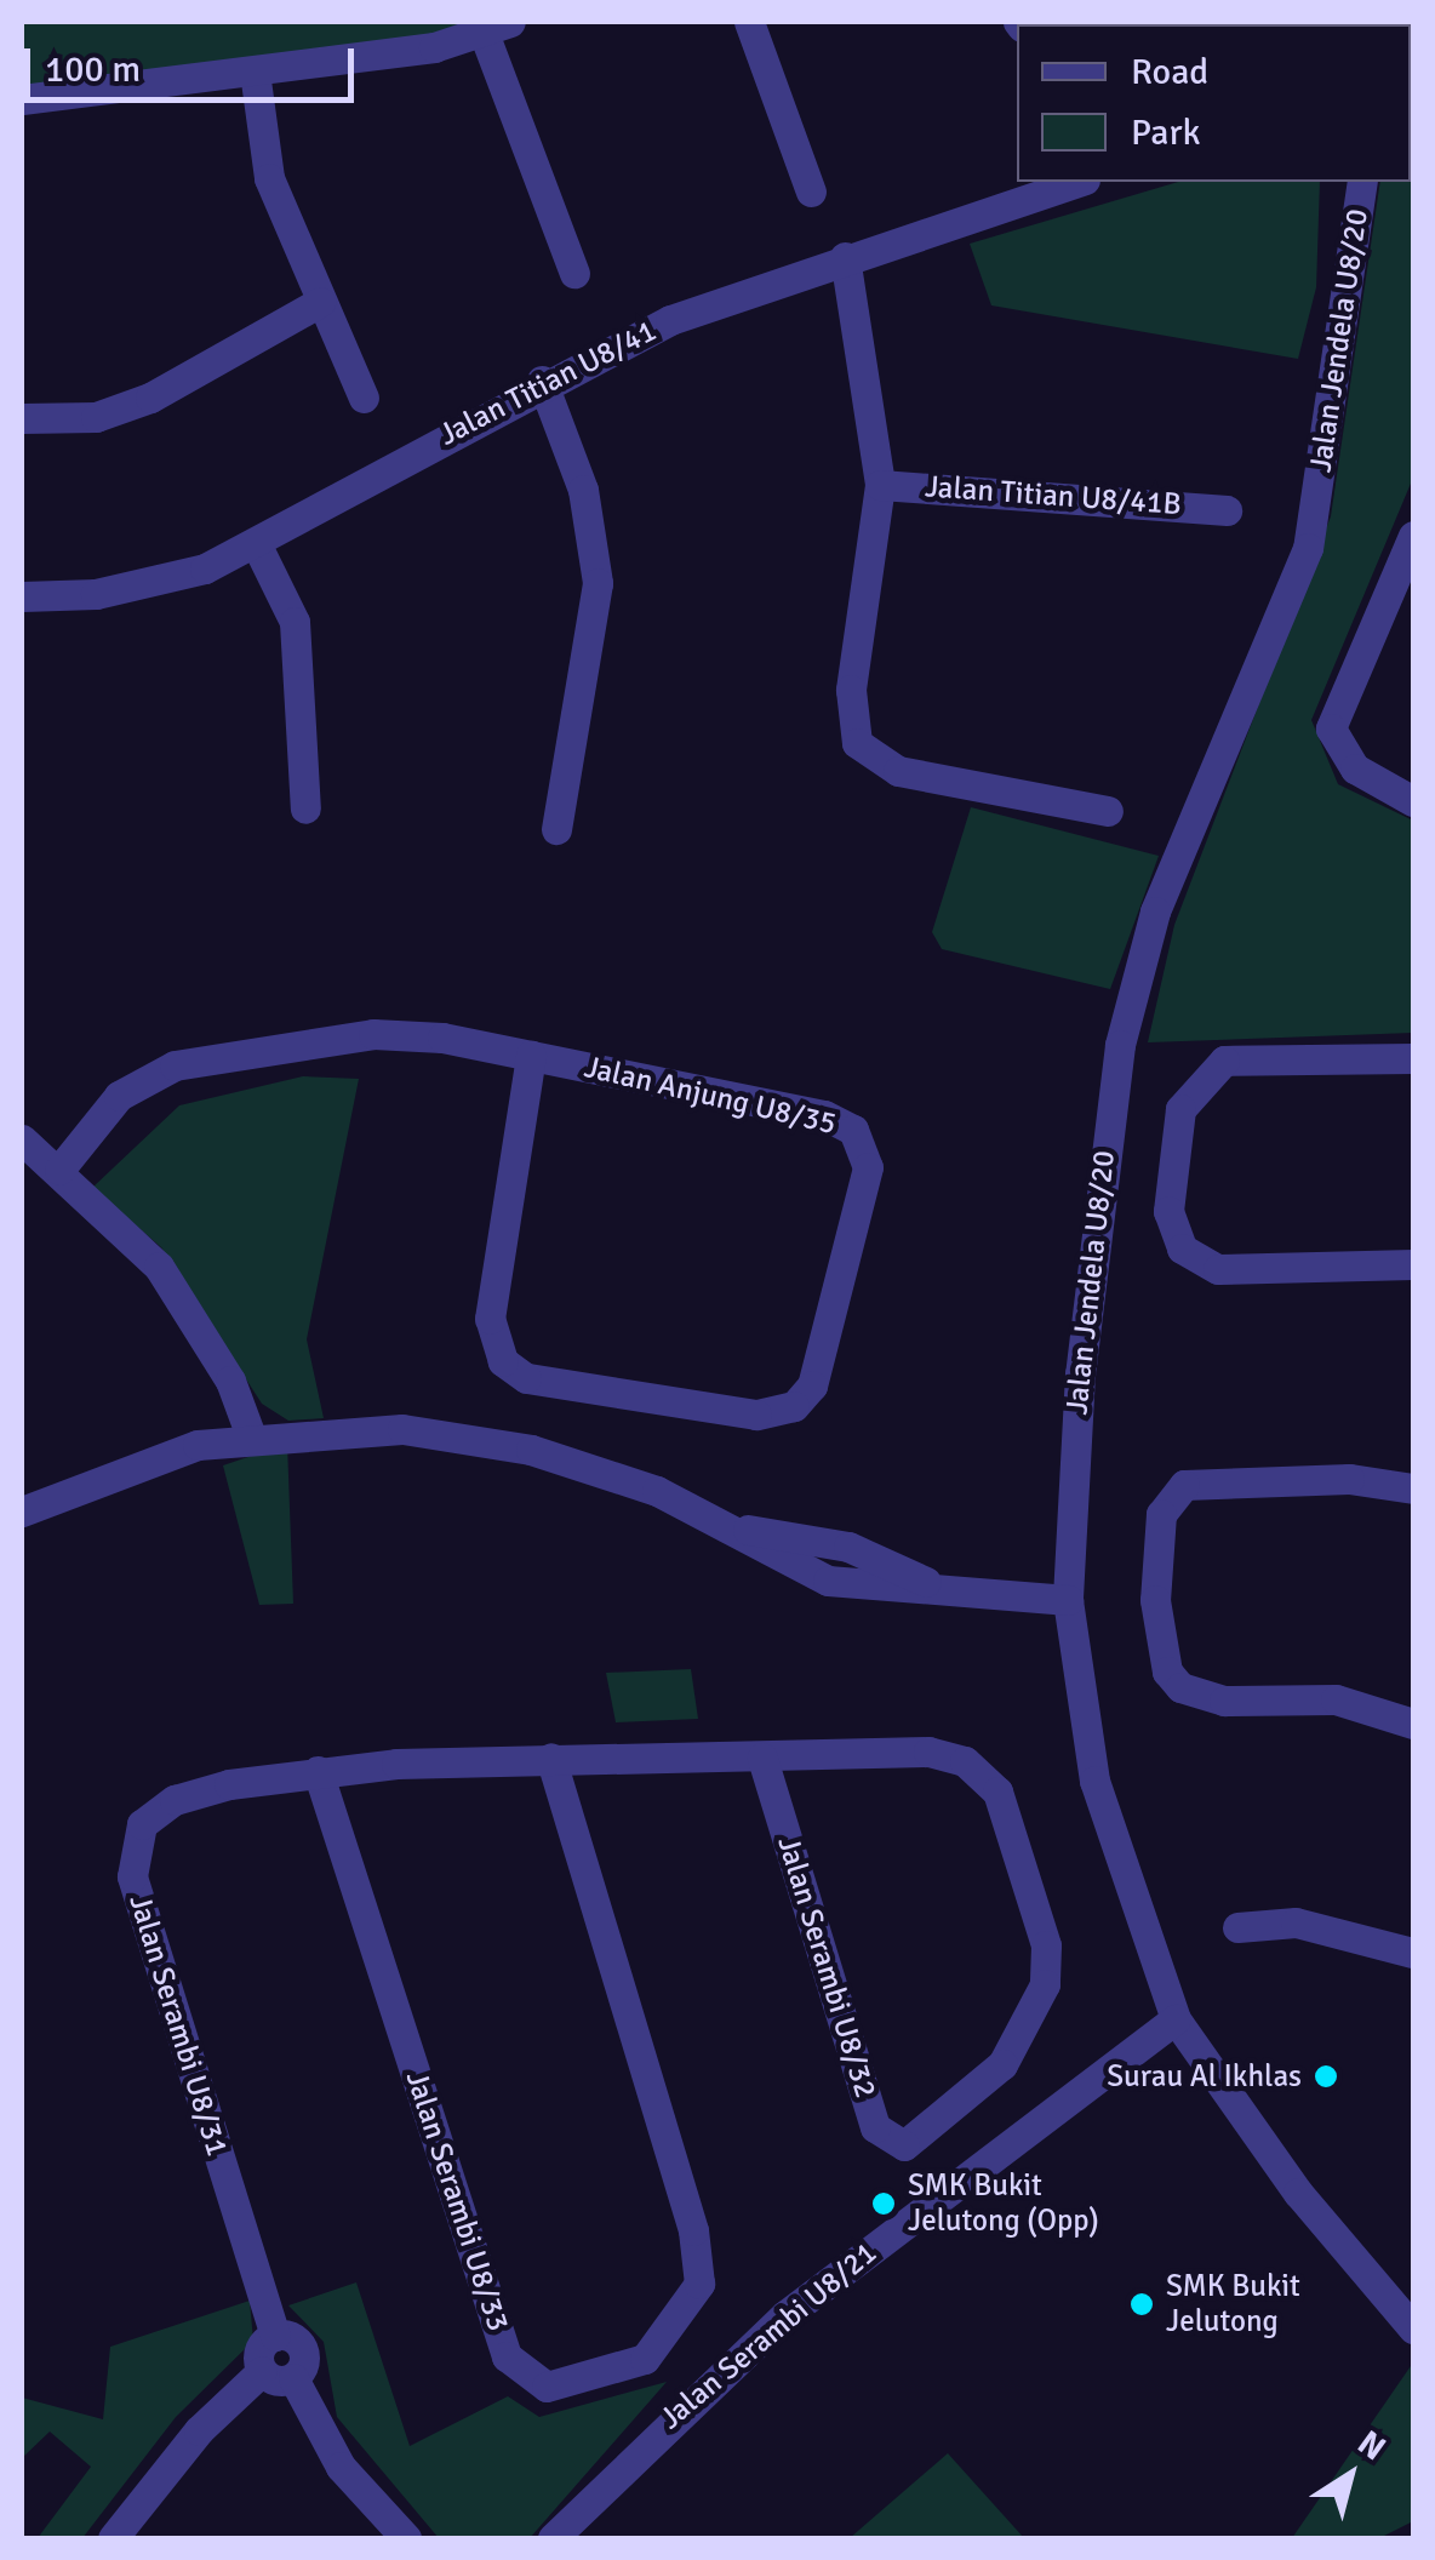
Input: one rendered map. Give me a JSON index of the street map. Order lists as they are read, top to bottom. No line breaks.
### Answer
{"streets":{"street":["Jalan Jendela U8/20","Jalan Titian U8/41","Jalan Titian U8/41B","Jalan Anjung U8/35","Jalan Serambi U8/32","Jalan Serambi U8/31","Jalan Serambi U8/33","Jalan Serambi U8/21"]},"crossings":[["Jalan Jendela U8/20","Jalan Serambi U8/21"],["Jalan Serambi U8/32","Jalan Serambi U8/31"],["Jalan Serambi U8/32","Jalan Serambi U8/33"],["Jalan Serambi U8/31","Jalan Serambi U8/33"]],"places":["Surau Al Ikhlas","SMK Bukit Jelutong (Opp)","SMK Bukit Jelutong"],"legend":["Road","Park"],"scale_bar":"100 m","north":"top right"}
